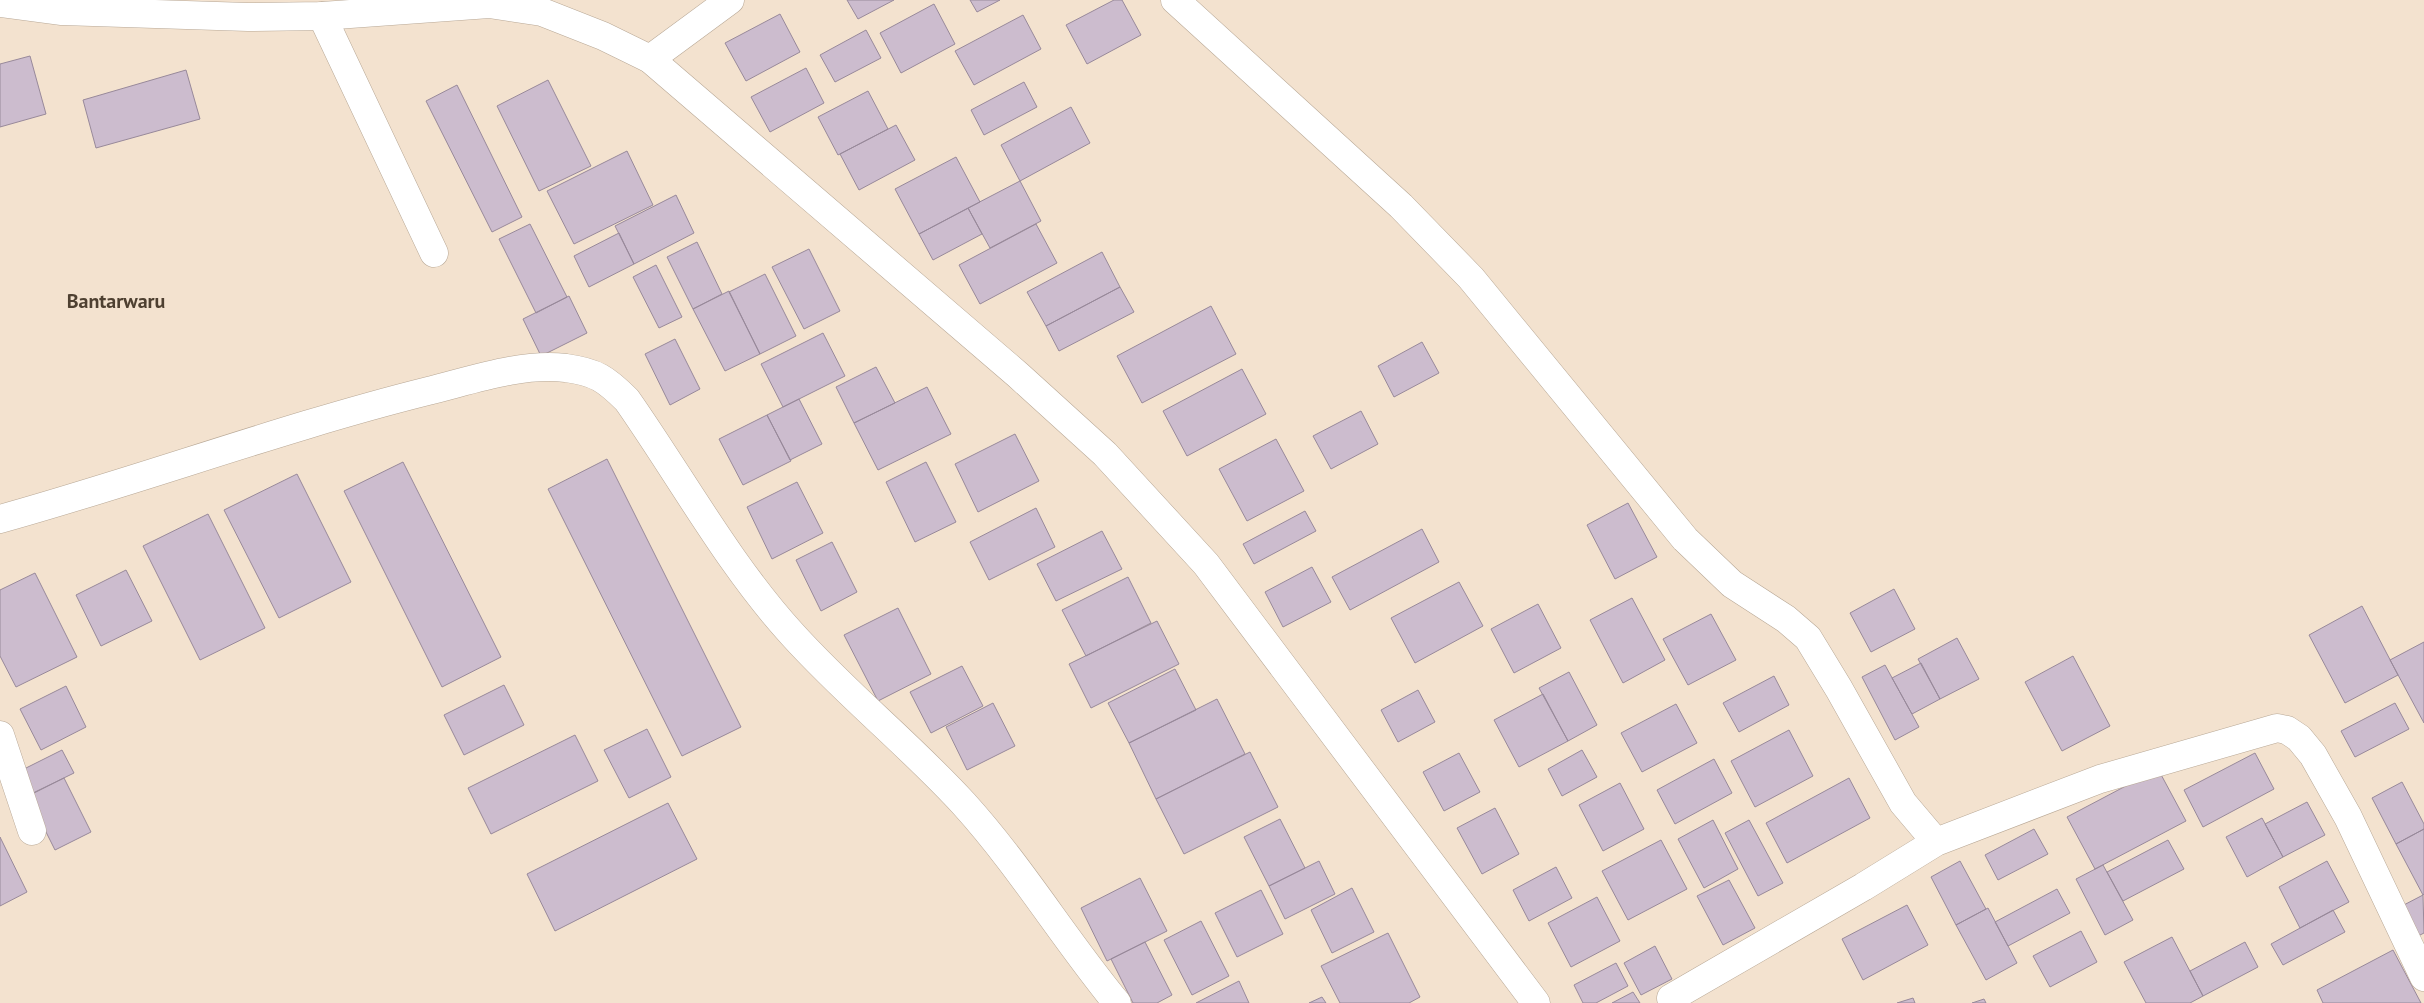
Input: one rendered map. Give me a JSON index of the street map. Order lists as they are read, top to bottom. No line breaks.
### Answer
{"districts":["Bantarwaru"]}
